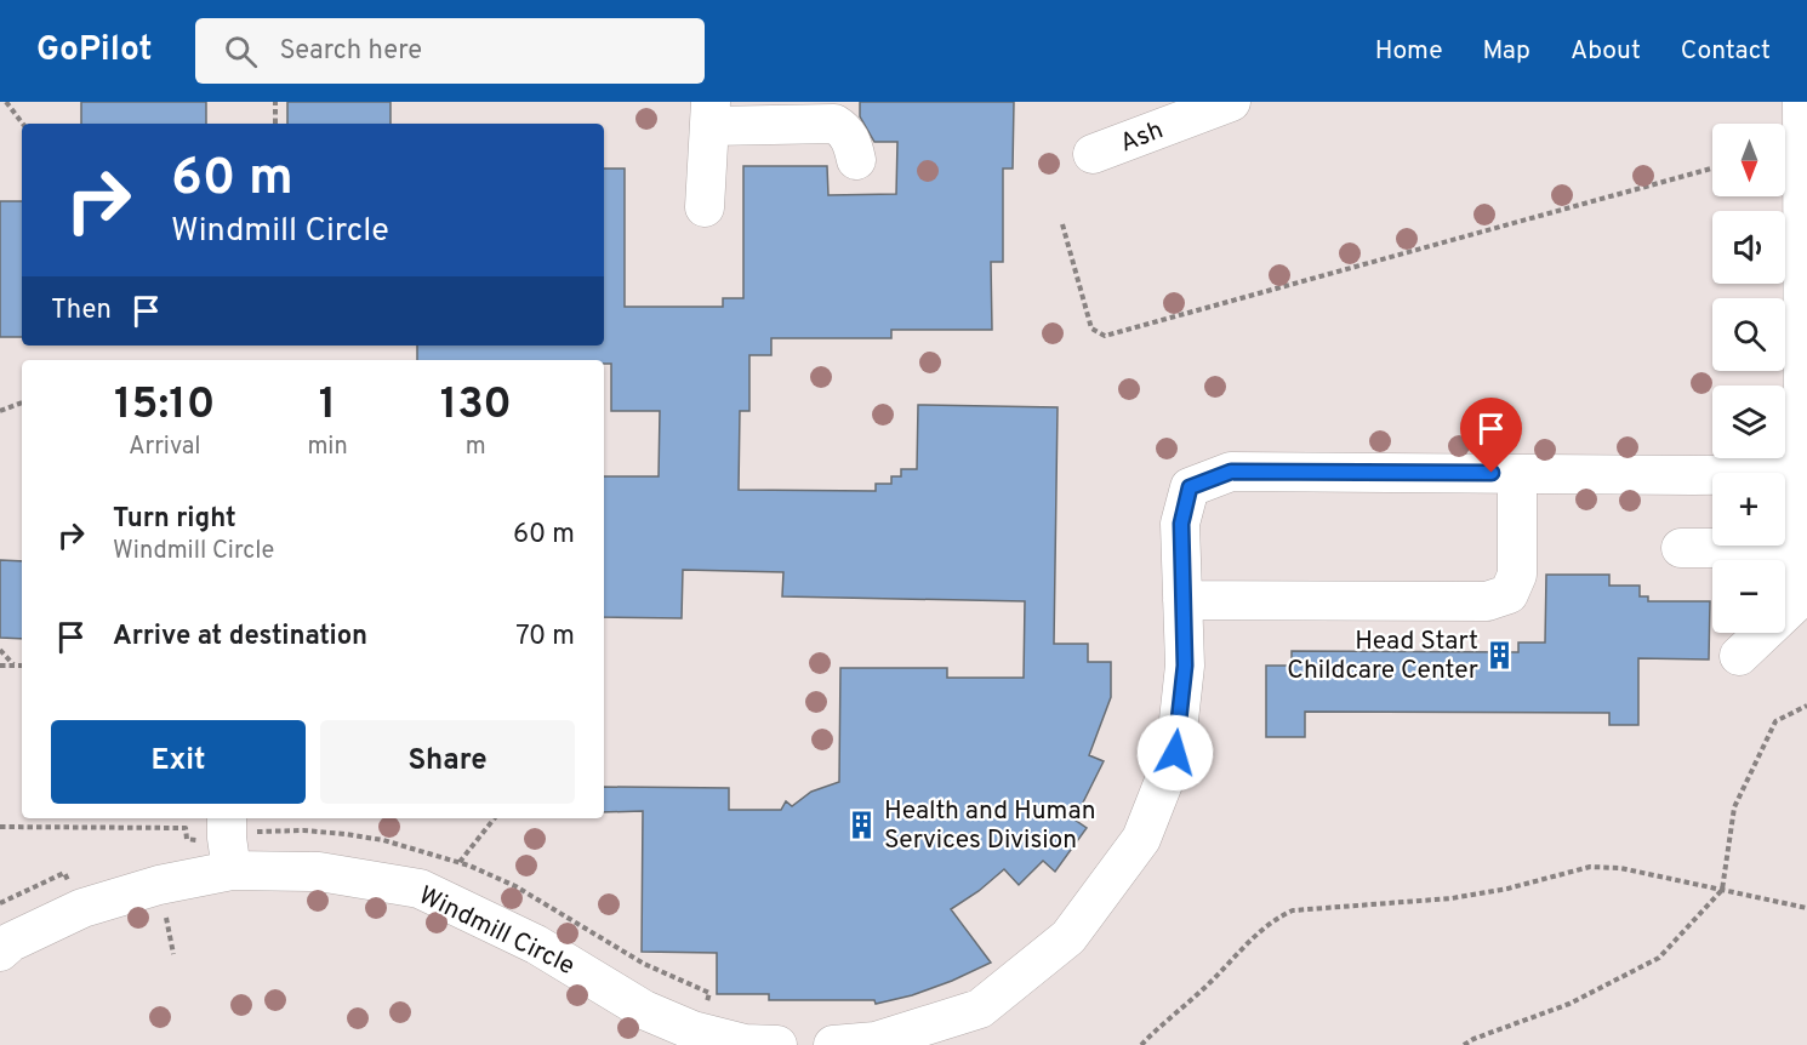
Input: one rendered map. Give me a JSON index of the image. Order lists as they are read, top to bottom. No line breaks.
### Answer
{"streets":{"lane":["Ash","Windmill Circle"]},"places":{"building":["Head Start Childcare Center","Health and Human Services Division"]},"north":"bottom","page":{"header":"GoPilot","search":"Search here","nav":["Home","Map","About","Contact"],"map_buttons":["+","−"],"turn":["60 m","Windmill Circle"],"then":"Then","eta":["15:10","Arrival","1","min","130","m"],"list":[{"name":"Turn right","note":"Windmill Circle","value":"60 m"},{"name":"Arrive at destination","value":"70 m"}],"buttons":["Exit","Share"]}}
